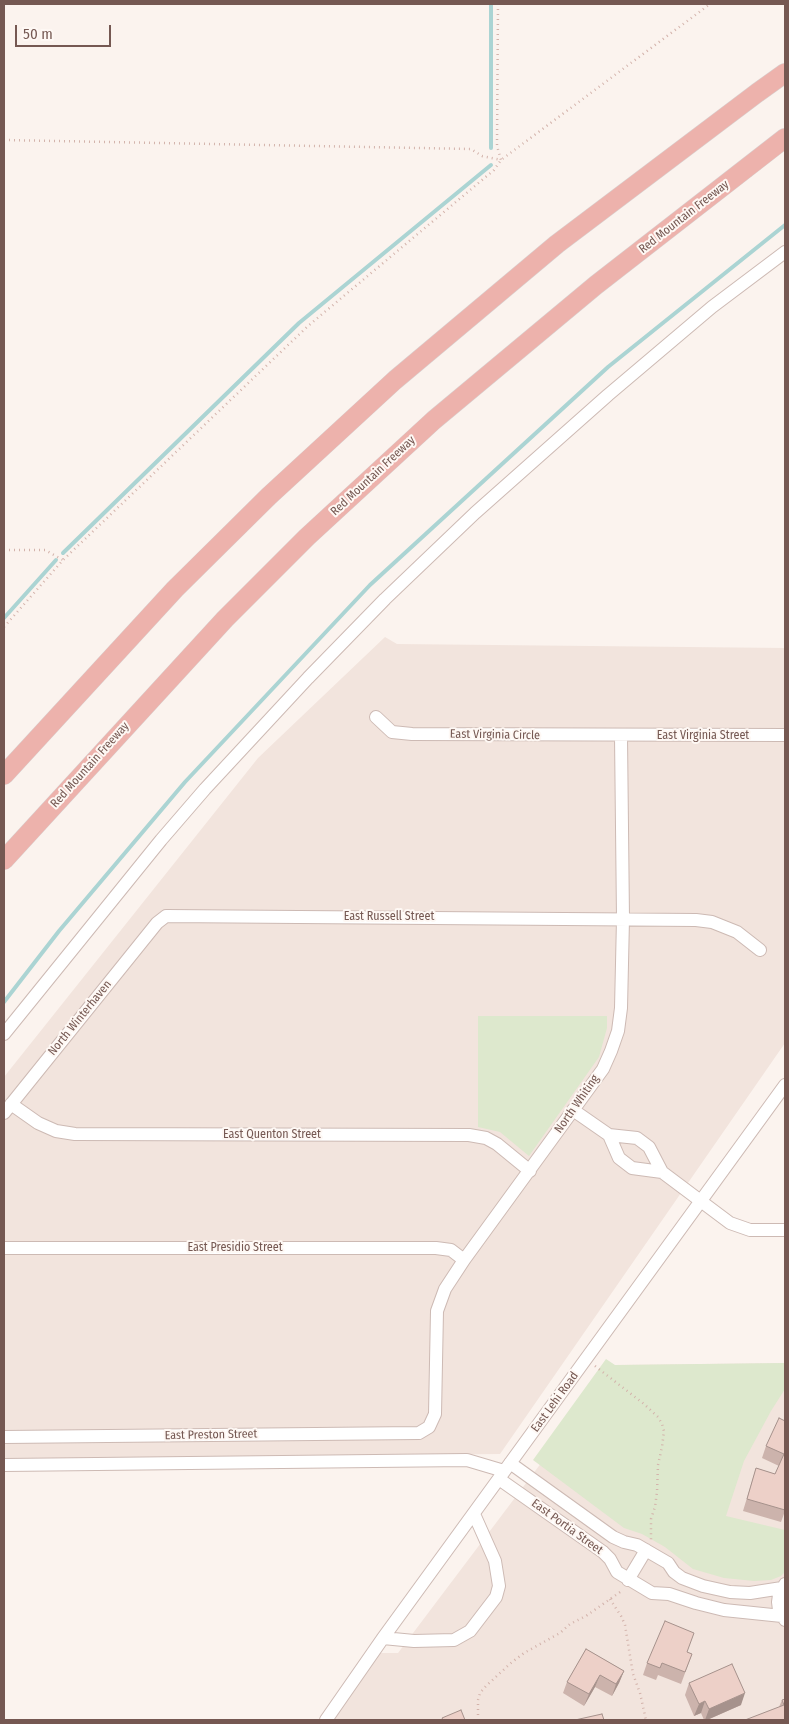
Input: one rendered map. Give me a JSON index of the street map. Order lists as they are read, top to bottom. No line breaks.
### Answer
{"streets":{"highway":["Red Mountain Freeway"],"street":["East Virginia Circle","East Virginia Street","East Russell Street","North Winterhaven","North Whiting","East Quenton Street","East Presidio Street","East Lehi Road","East Preston Street","East Portia Street"]},"crossings":[["East Virginia Circle","East Virginia Street"],["East Virginia Circle","North Whiting"],["East Virginia Street","North Whiting"],["East Russell Street","North Winterhaven"],["East Russell Street","North Whiting"],["North Winterhaven","East Quenton Street"],["North Whiting","East Quenton Street"],["North Whiting","East Presidio Street"],["North Whiting","East Preston Street"],["East Lehi Road","East Portia Street"]],"scale_bar":"50 m"}
